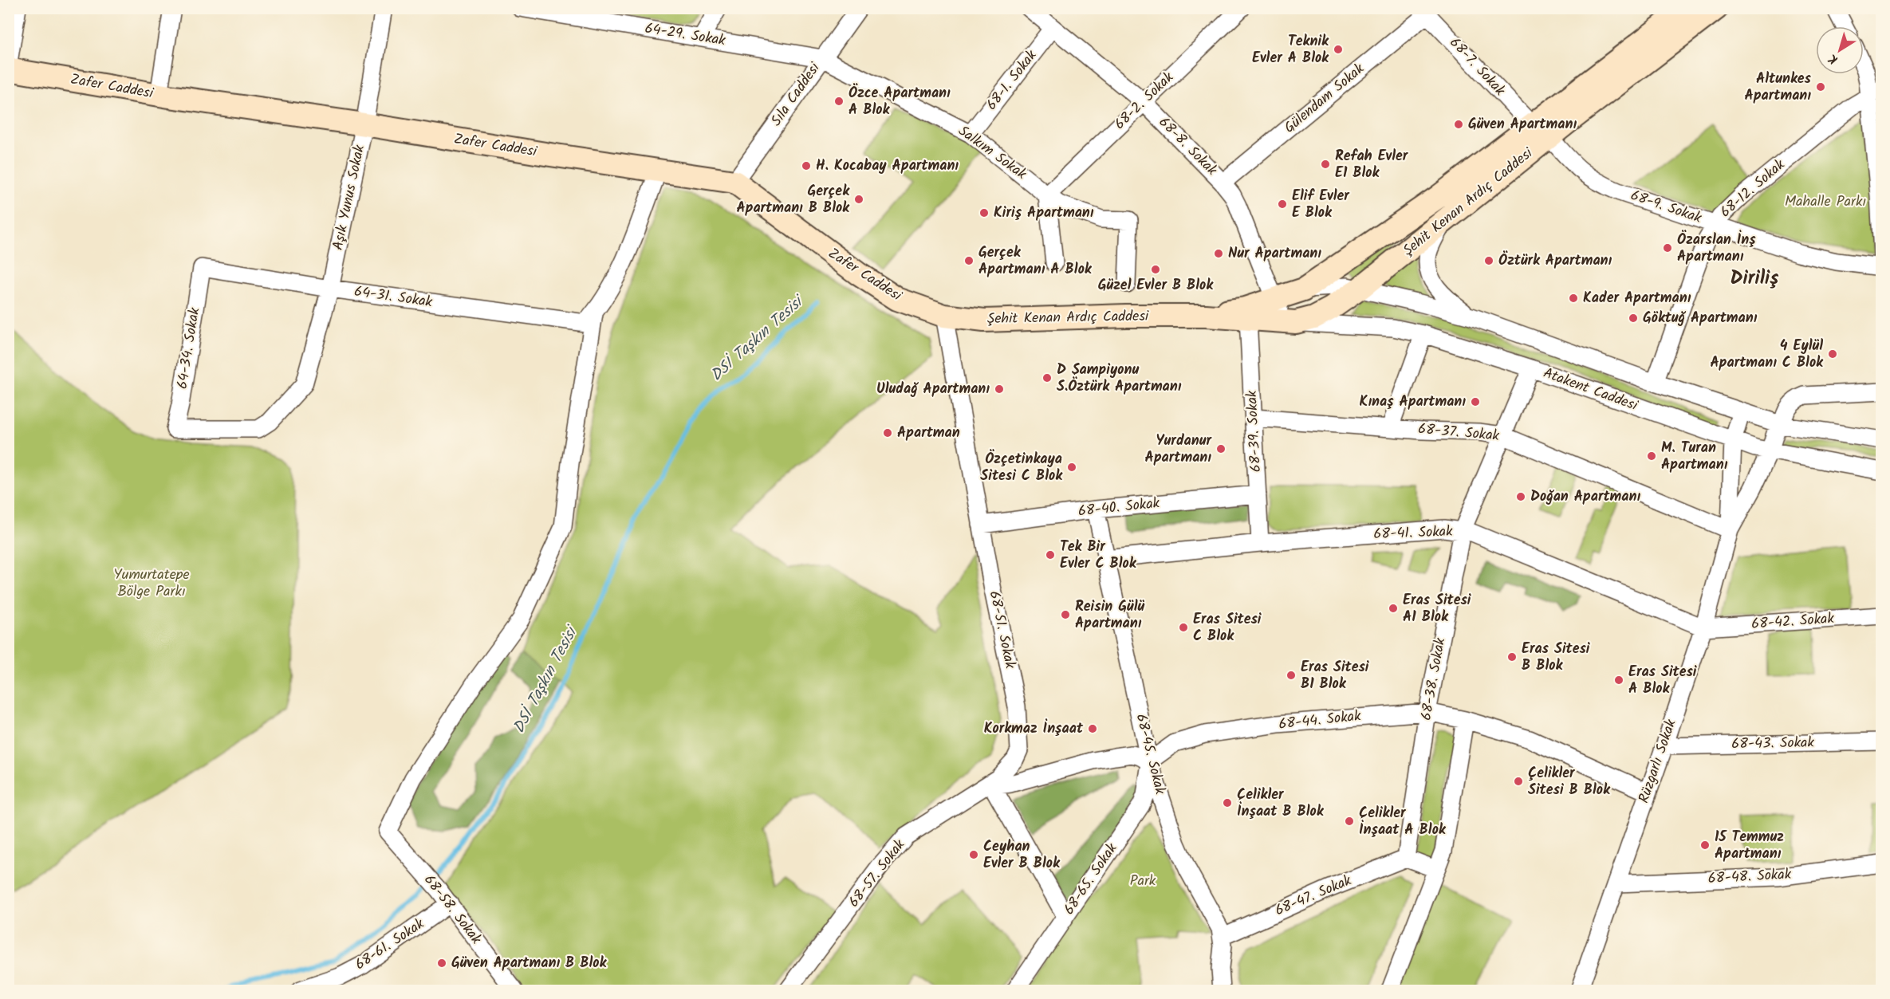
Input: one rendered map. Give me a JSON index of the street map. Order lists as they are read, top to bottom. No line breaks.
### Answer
{"streets":{"street":["64-29. Sokak","68-7. Sokak","68-1. Sokak","Zafer Caddesi","Sıla Caddesi","Gülendam Sokak","68-2. Sokak","68-8. Sokak","Salkım Sokak","68-12. Sokak","Aşık Yunus Sokak","Şehit Kenan Ardıç Caddesi","68-9. Sokak","64-31. Sokak","64-34. Sokak","Atakent Caddesi","68-39. Sokak","68-37. Sokak","68-40. Sokak","68-41. Sokak","68-42. Sokak","68-51. Sokak","68-38. Sokak","68-44. Sokak","68-43. Sokak","68-45. Sokak","Rüzgarlı Sokak","68-57. Sokak","68-48. Sokak","68-65. Sokak","68-47. Sokak","68-58. Sokak","68-61. Sokak"]},"crossings":[["64-29. Sokak","Sıla Caddesi"],["64-29. Sokak","Salkım Sokak"],["68-7. Sokak","Gülendam Sokak"],["68-7. Sokak","Şehit Kenan Ardıç Caddesi"],["68-7. Sokak","68-9. Sokak"],["68-1. Sokak","68-8. Sokak"],["68-1. Sokak","Salkım Sokak"],["Zafer Caddesi","Sıla Caddesi"],["Zafer Caddesi","Aşık Yunus Sokak"],["Zafer Caddesi","Şehit Kenan Ardıç Caddesi"],["Zafer Caddesi","68-51. Sokak"],["Sıla Caddesi","Salkım Sokak"],["Gülendam Sokak","68-8. Sokak"],["68-2. Sokak","68-8. Sokak"],["68-2. Sokak","Salkım Sokak"],["68-8. Sokak","Şehit Kenan Ardıç Caddesi"],["68-8. Sokak","Atakent Caddesi"],["68-12. Sokak","68-9. Sokak"],["68-12. Sokak","Atakent Caddesi"],["Aşık Yunus Sokak","64-31. Sokak"],["Aşık Yunus Sokak","64-34. Sokak"],["Şehit Kenan Ardıç Caddesi","68-9. Sokak"],["Şehit Kenan Ardıç Caddesi","Atakent Caddesi"],["Şehit Kenan Ardıç Caddesi","68-39. Sokak"],["Şehit Kenan Ardıç Caddesi","68-51. Sokak"],["64-31. Sokak","64-34. Sokak"],["64-31. Sokak","68-58. Sokak"],["Atakent Caddesi","68-38. Sokak"],["Atakent Caddesi","Rüzgarlı Sokak"],["68-39. Sokak","68-37. Sokak"],["68-39. Sokak","68-40. Sokak"],["68-39. Sokak","68-41. Sokak"],["68-37. Sokak","68-38. Sokak"],["68-37. Sokak","Rüzgarlı Sokak"],["68-40. Sokak","68-51. Sokak"],["68-40. Sokak","68-45. Sokak"],["68-41. Sokak","68-42. Sokak"],["68-41. Sokak","68-38. Sokak"],["68-41. Sokak","68-45. Sokak"],["68-41. Sokak","Rüzgarlı Sokak"],["68-42. Sokak","Rüzgarlı Sokak"],["68-51. Sokak","68-57. Sokak"],["68-38. Sokak","68-44. Sokak"],["68-38. Sokak","68-47. Sokak"],["68-44. Sokak","68-45. Sokak"],["68-44. Sokak","Rüzgarlı Sokak"],["68-44. Sokak","68-65. Sokak"],["68-43. Sokak","Rüzgarlı Sokak"],["68-45. Sokak","68-65. Sokak"],["68-45. Sokak","68-47. Sokak"],["Rüzgarlı Sokak","68-48. Sokak"],["68-58. Sokak","68-61. Sokak"]],"districts":["Diriliş"],"water":["DSİ Taşkın Tesisi"],"parks":["Mahalle Parkı","Yumurtatepe Bölge Parkı","Park"],"places":["Teknik Evler A Blok","Altunkes Apartmanı","Özce Apartmanı A Blok","Güven Apartmanı","Refah Evler E1 Blok","H. Kocabay Apartmanı","Gerçek Apartmanı B Blok","Elif Evler E Blok","Kiriş Apartmanı","Özarslan İnş Apartmanı","Nur Apartmanı","Gerçek Apartmanı A Blok","Öztürk Apartmanı","Güzel Evler B Blok","Kader Apartmanı","Göktuğ Apartmanı","4 Eylül Apartmanı C Blok","D Şampiyonu S.Öztürk Apartmanı","Uludağ Apartmanı","Kınaş Apartmanı","Apartman","Yurdanur Apartmanı","M. Turan Apartmanı","Özçetinkaya Sitesi C Blok","Doğan Apartmanı","Tek Bir Evler C Blok","Eras Sitesi A1 Blok","Reisin Gülü Apartmanı","Eras Sitesi C Blok","Eras Sitesi B Blok","Eras Sitesi B1 Blok","Eras Sitesi A Blok","Korkmaz İnşaat","Çelikler Sitesi B Blok","Çelikler İnşaat B Blok","Çelikler İnşaat A Blok","15 Temmuz Apartmanı","Ceyhan Evler B Blok","Güven Apartmanı B Blok"],"north":"bottom left"}
